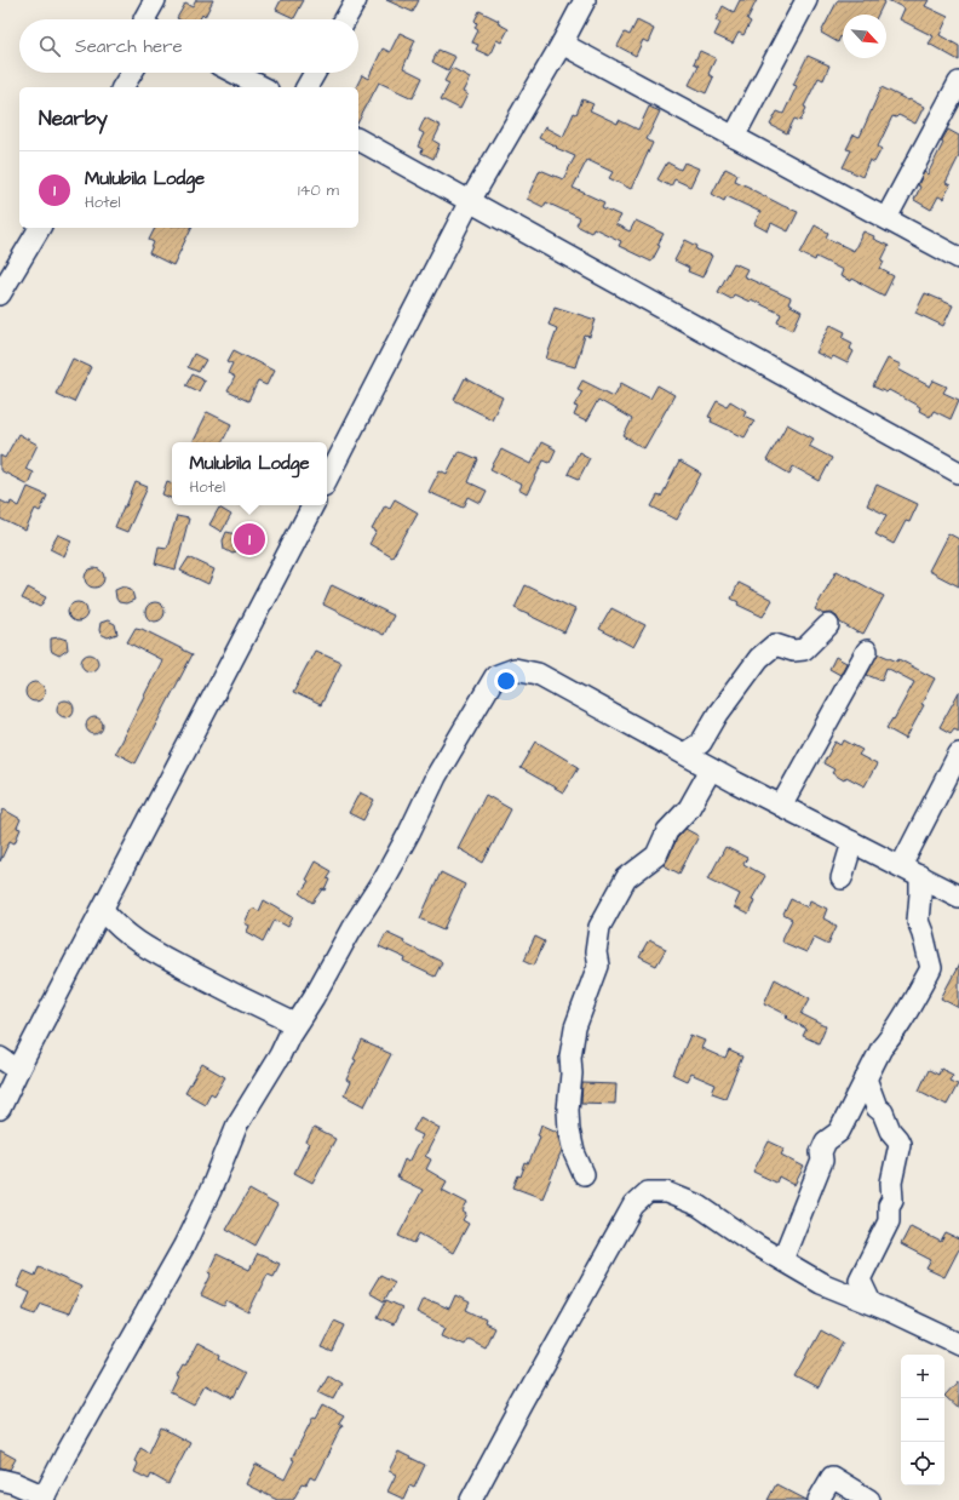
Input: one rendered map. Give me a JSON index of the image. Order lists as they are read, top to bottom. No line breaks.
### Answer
{"north":"bottom right","page":{"search":"Search here","heading":"Nearby","list":[{"mark":"1","name":"Mulubila Lodge","note":"Hotel","value":"140 m"}],"popup":["Mulubila Lodge","Hotel"],"pins":"1","map_buttons":["+","−"]}}
